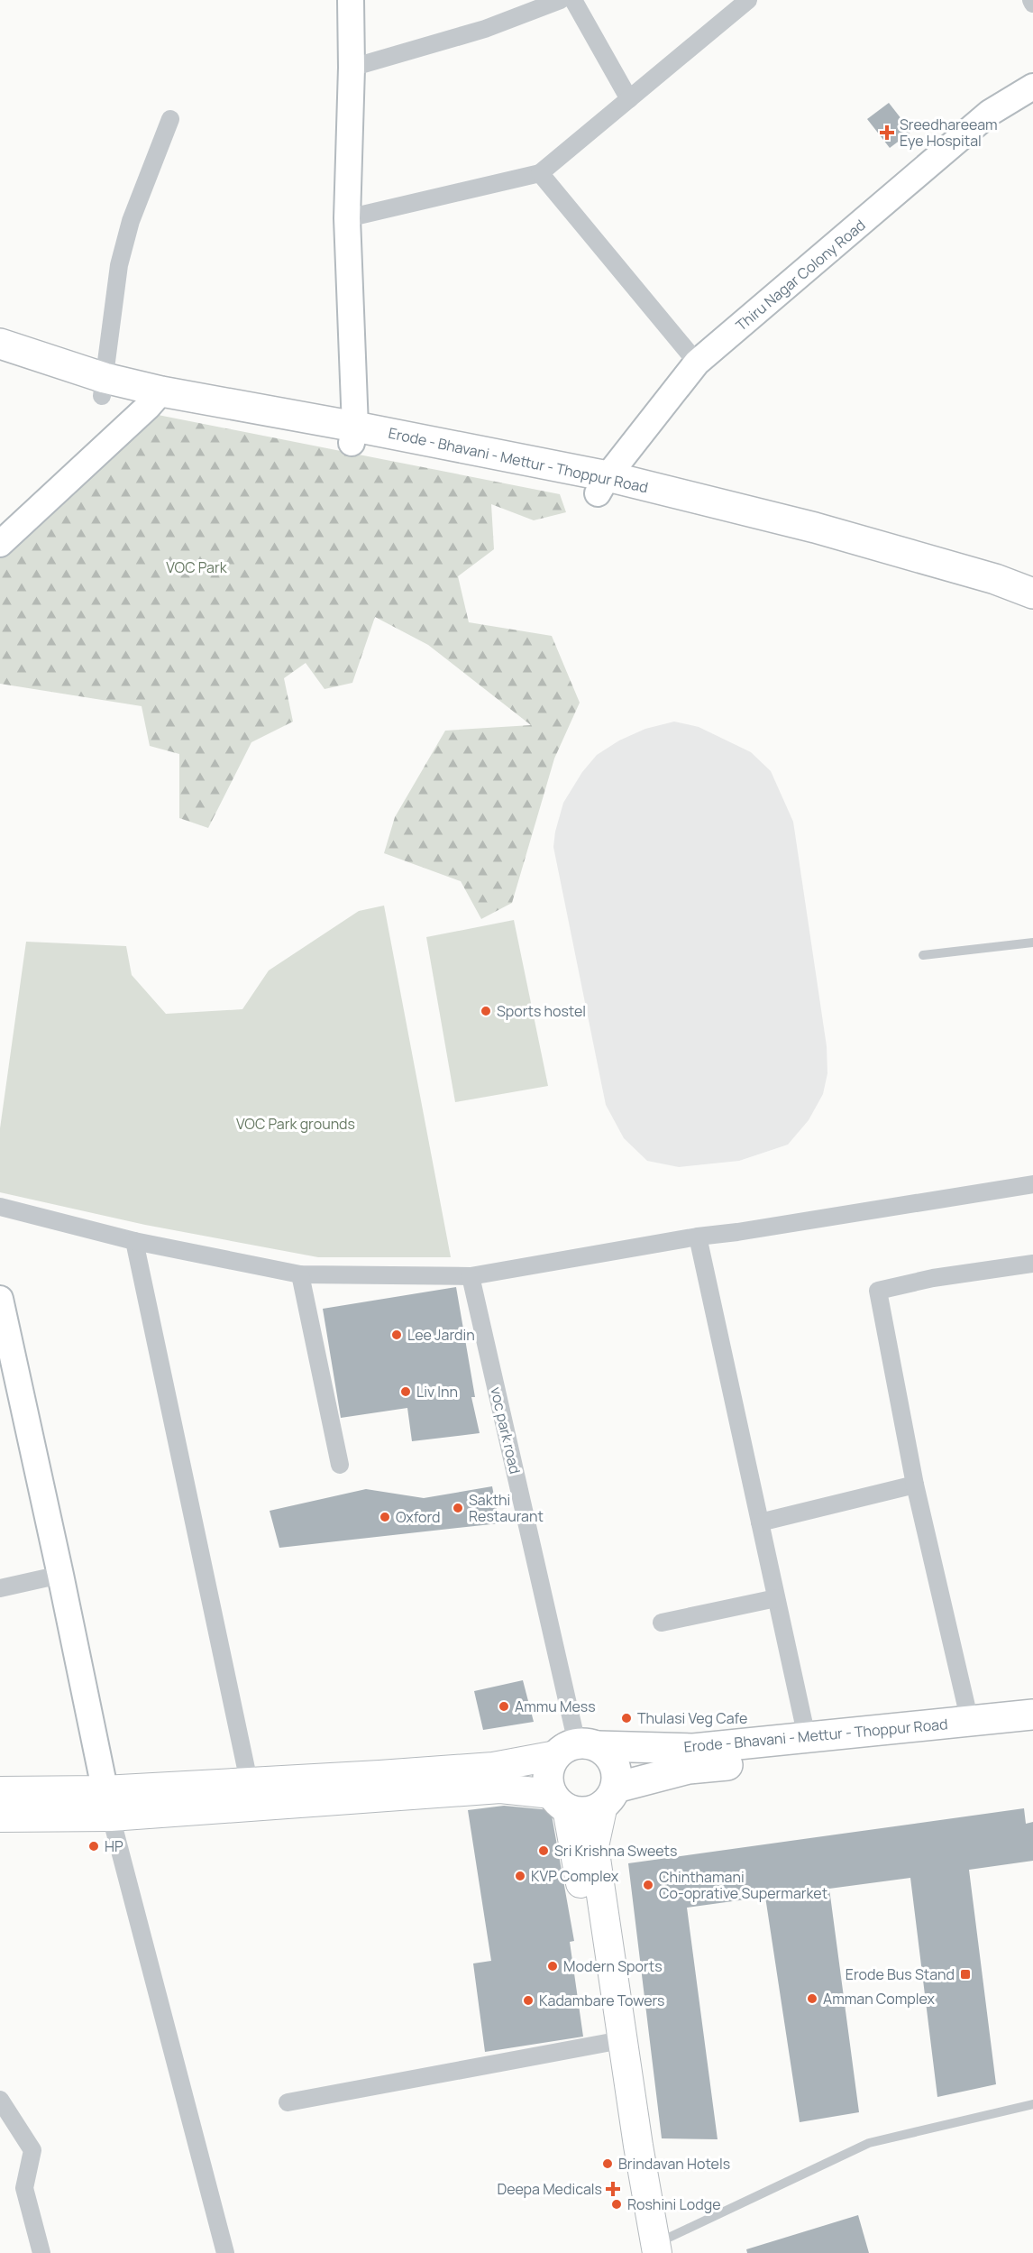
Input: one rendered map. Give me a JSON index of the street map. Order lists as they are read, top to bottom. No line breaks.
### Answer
{"streets":{"highway":["Erode - Bhavani - Mettur - Thoppur Road"],"main road":["Thiru Nagar Colony Road"],"street":["voc park road"]},"crossings":[["Thiru Nagar Colony Road","Erode - Bhavani - Mettur - Thoppur Road"],["Erode - Bhavani - Mettur - Thoppur Road","voc park road"]],"parks":["VOC Park","VOC Park grounds"],"places":{"health":["Sreedhareeam Eye Hospital","Deepa Medicals"],"other":["Sports hostel","Lee Jardin","Liv Inn","Sakthi Restaurant","Oxford","Ammu Mess","Thulasi Veg Cafe","HP","Sri Krishna Sweets","KVP Complex","Chinthamani Co-oprative Supermarket","Modern Sports","Amman Complex","Kadambare Towers","Brindavan Hotels","Roshini Lodge"],"transit":["Erode Bus Stand"]}}
